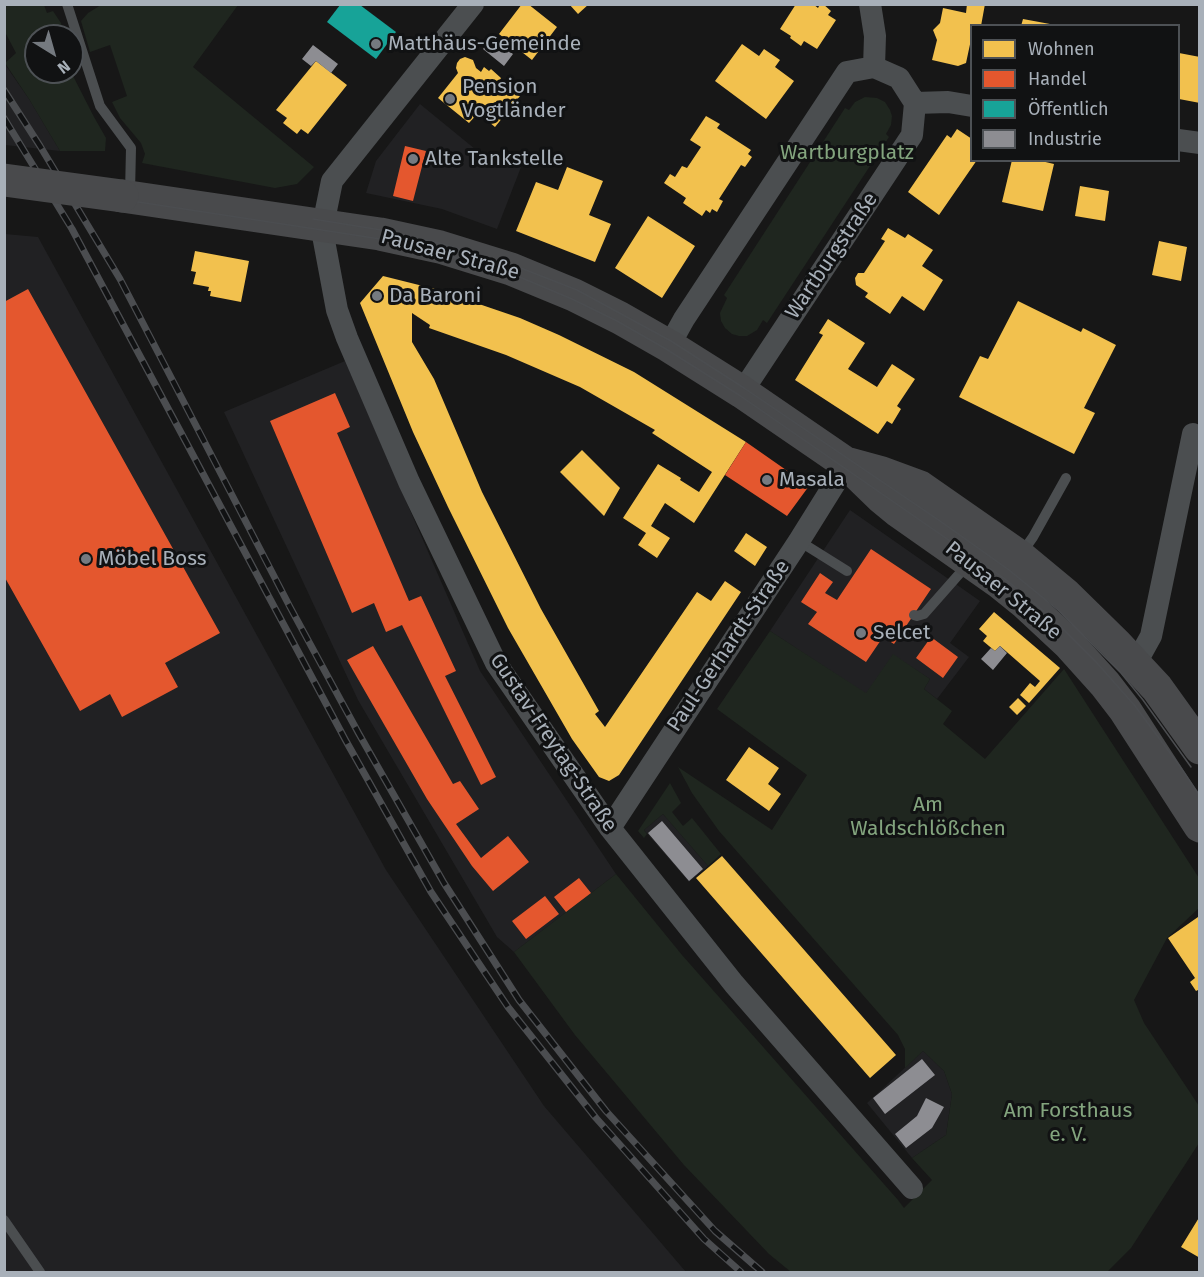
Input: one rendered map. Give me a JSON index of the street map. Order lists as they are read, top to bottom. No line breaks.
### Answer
{"streets":{"main road":["Pausaer Straße"],"street":["Wartburgstraße","Paul-Gerhardt-Straße","Gustav-Freytag-Straße"]},"crossings":[["Pausaer Straße","Wartburgstraße"],["Pausaer Straße","Paul-Gerhardt-Straße"],["Pausaer Straße","Gustav-Freytag-Straße"],["Paul-Gerhardt-Straße","Gustav-Freytag-Straße"]],"parks":["Wartburgplatz","Am Waldschlößchen","Am Forsthaus e. V."],"places":["Matthäus-Gemeinde","Pension Vogtländer","Alte Tankstelle","Da Baroni","Masala","Möbel Boss","Selcet"],"legend":["Wohnen","Handel","Öffentlich","Industrie"],"north":"bottom right"}
